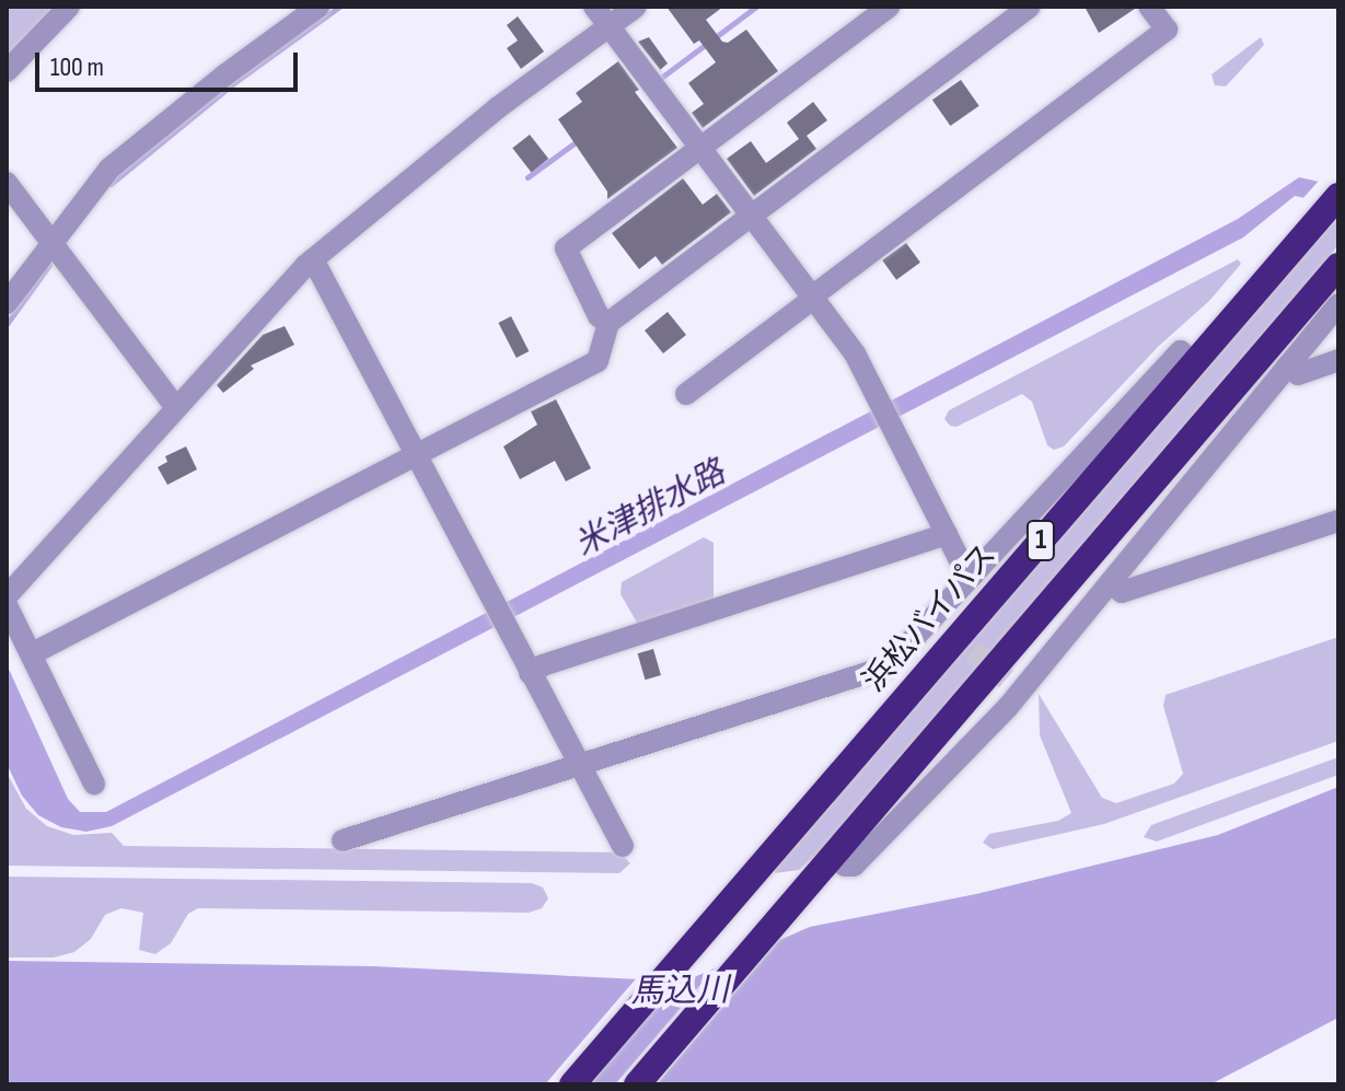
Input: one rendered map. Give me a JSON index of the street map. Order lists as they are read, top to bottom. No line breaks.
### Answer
{"streets":{"highway":["1","浜松バイパス"]},"water":["米津排水路","馬込川"],"scale_bar":"100 m"}
